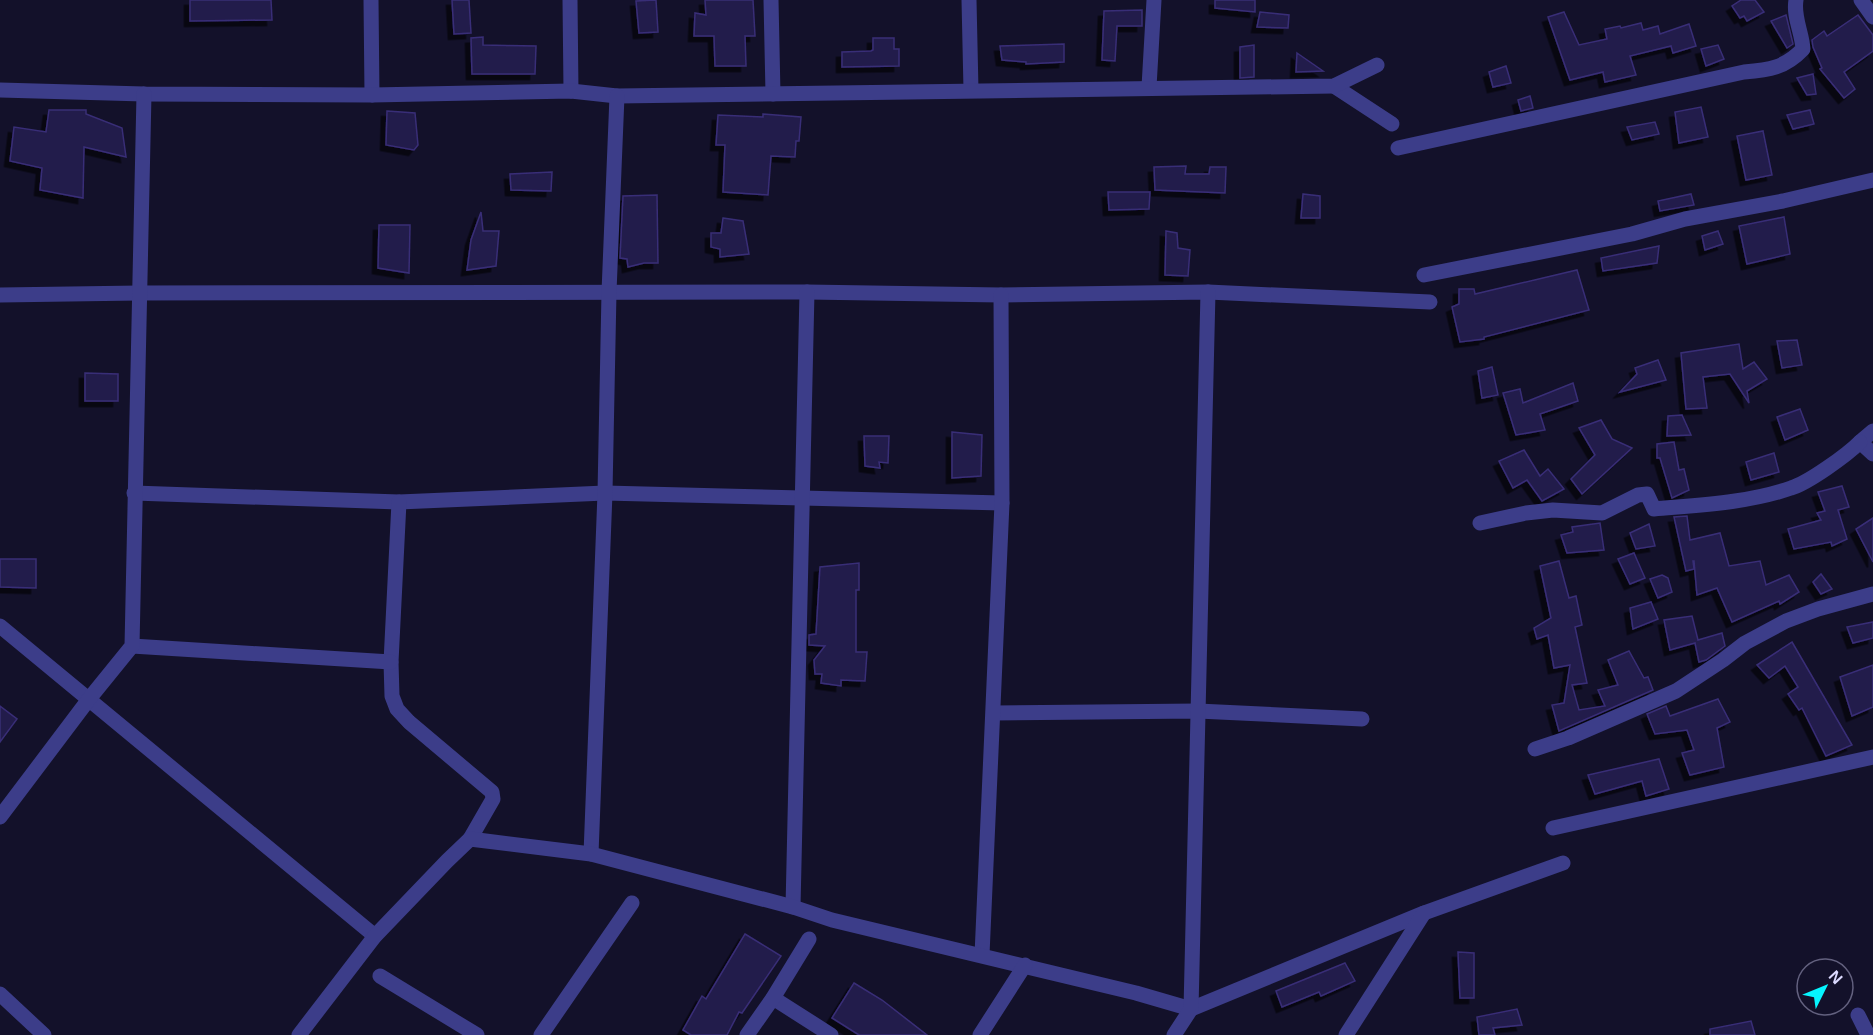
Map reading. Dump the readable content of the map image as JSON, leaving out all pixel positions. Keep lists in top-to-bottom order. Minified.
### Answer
{"north":"top right"}
